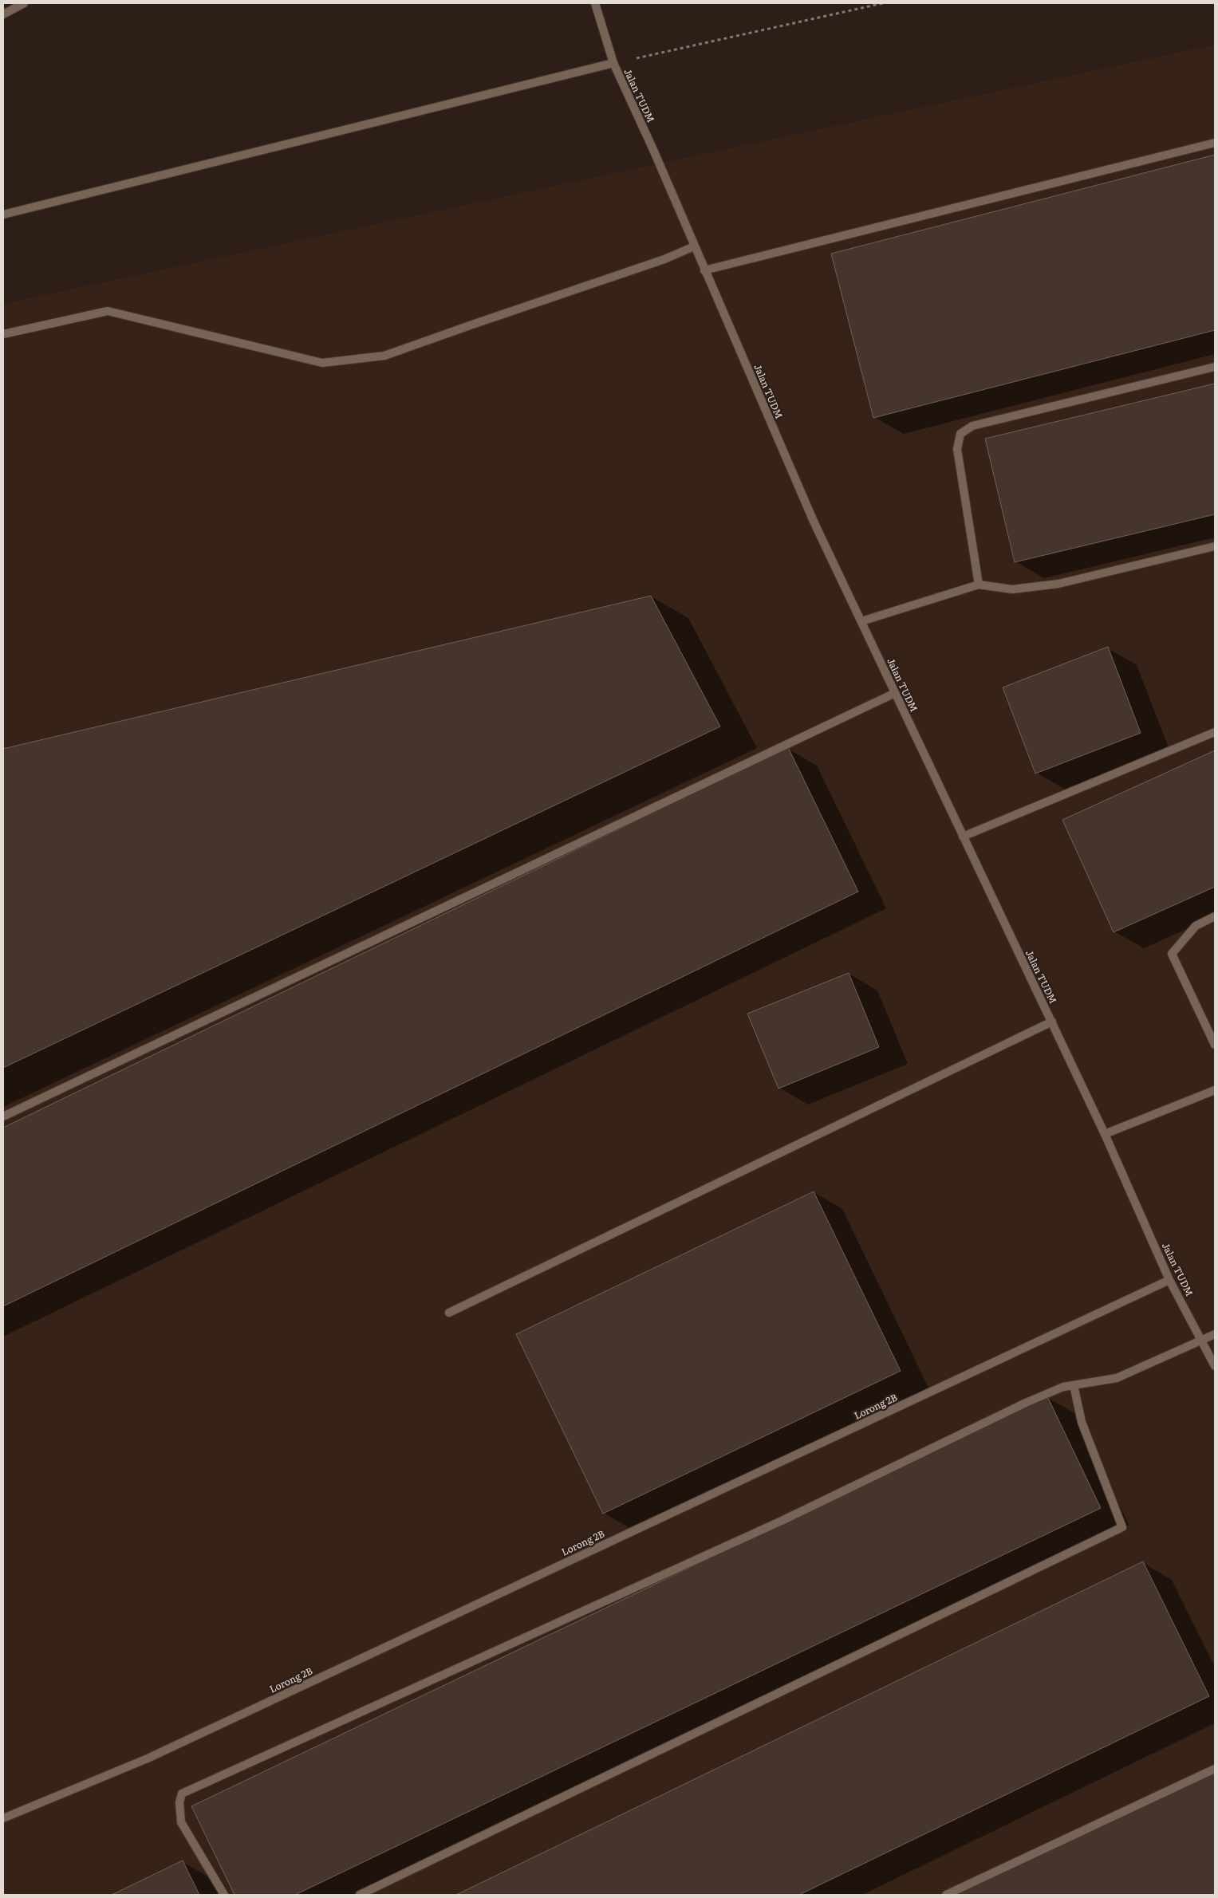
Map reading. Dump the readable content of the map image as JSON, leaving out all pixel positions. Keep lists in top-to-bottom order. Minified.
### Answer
{"streets":{"street":["Jalan TUDM","Lorong 2B"]},"crossings":[["Jalan TUDM","Lorong 2B"]]}
